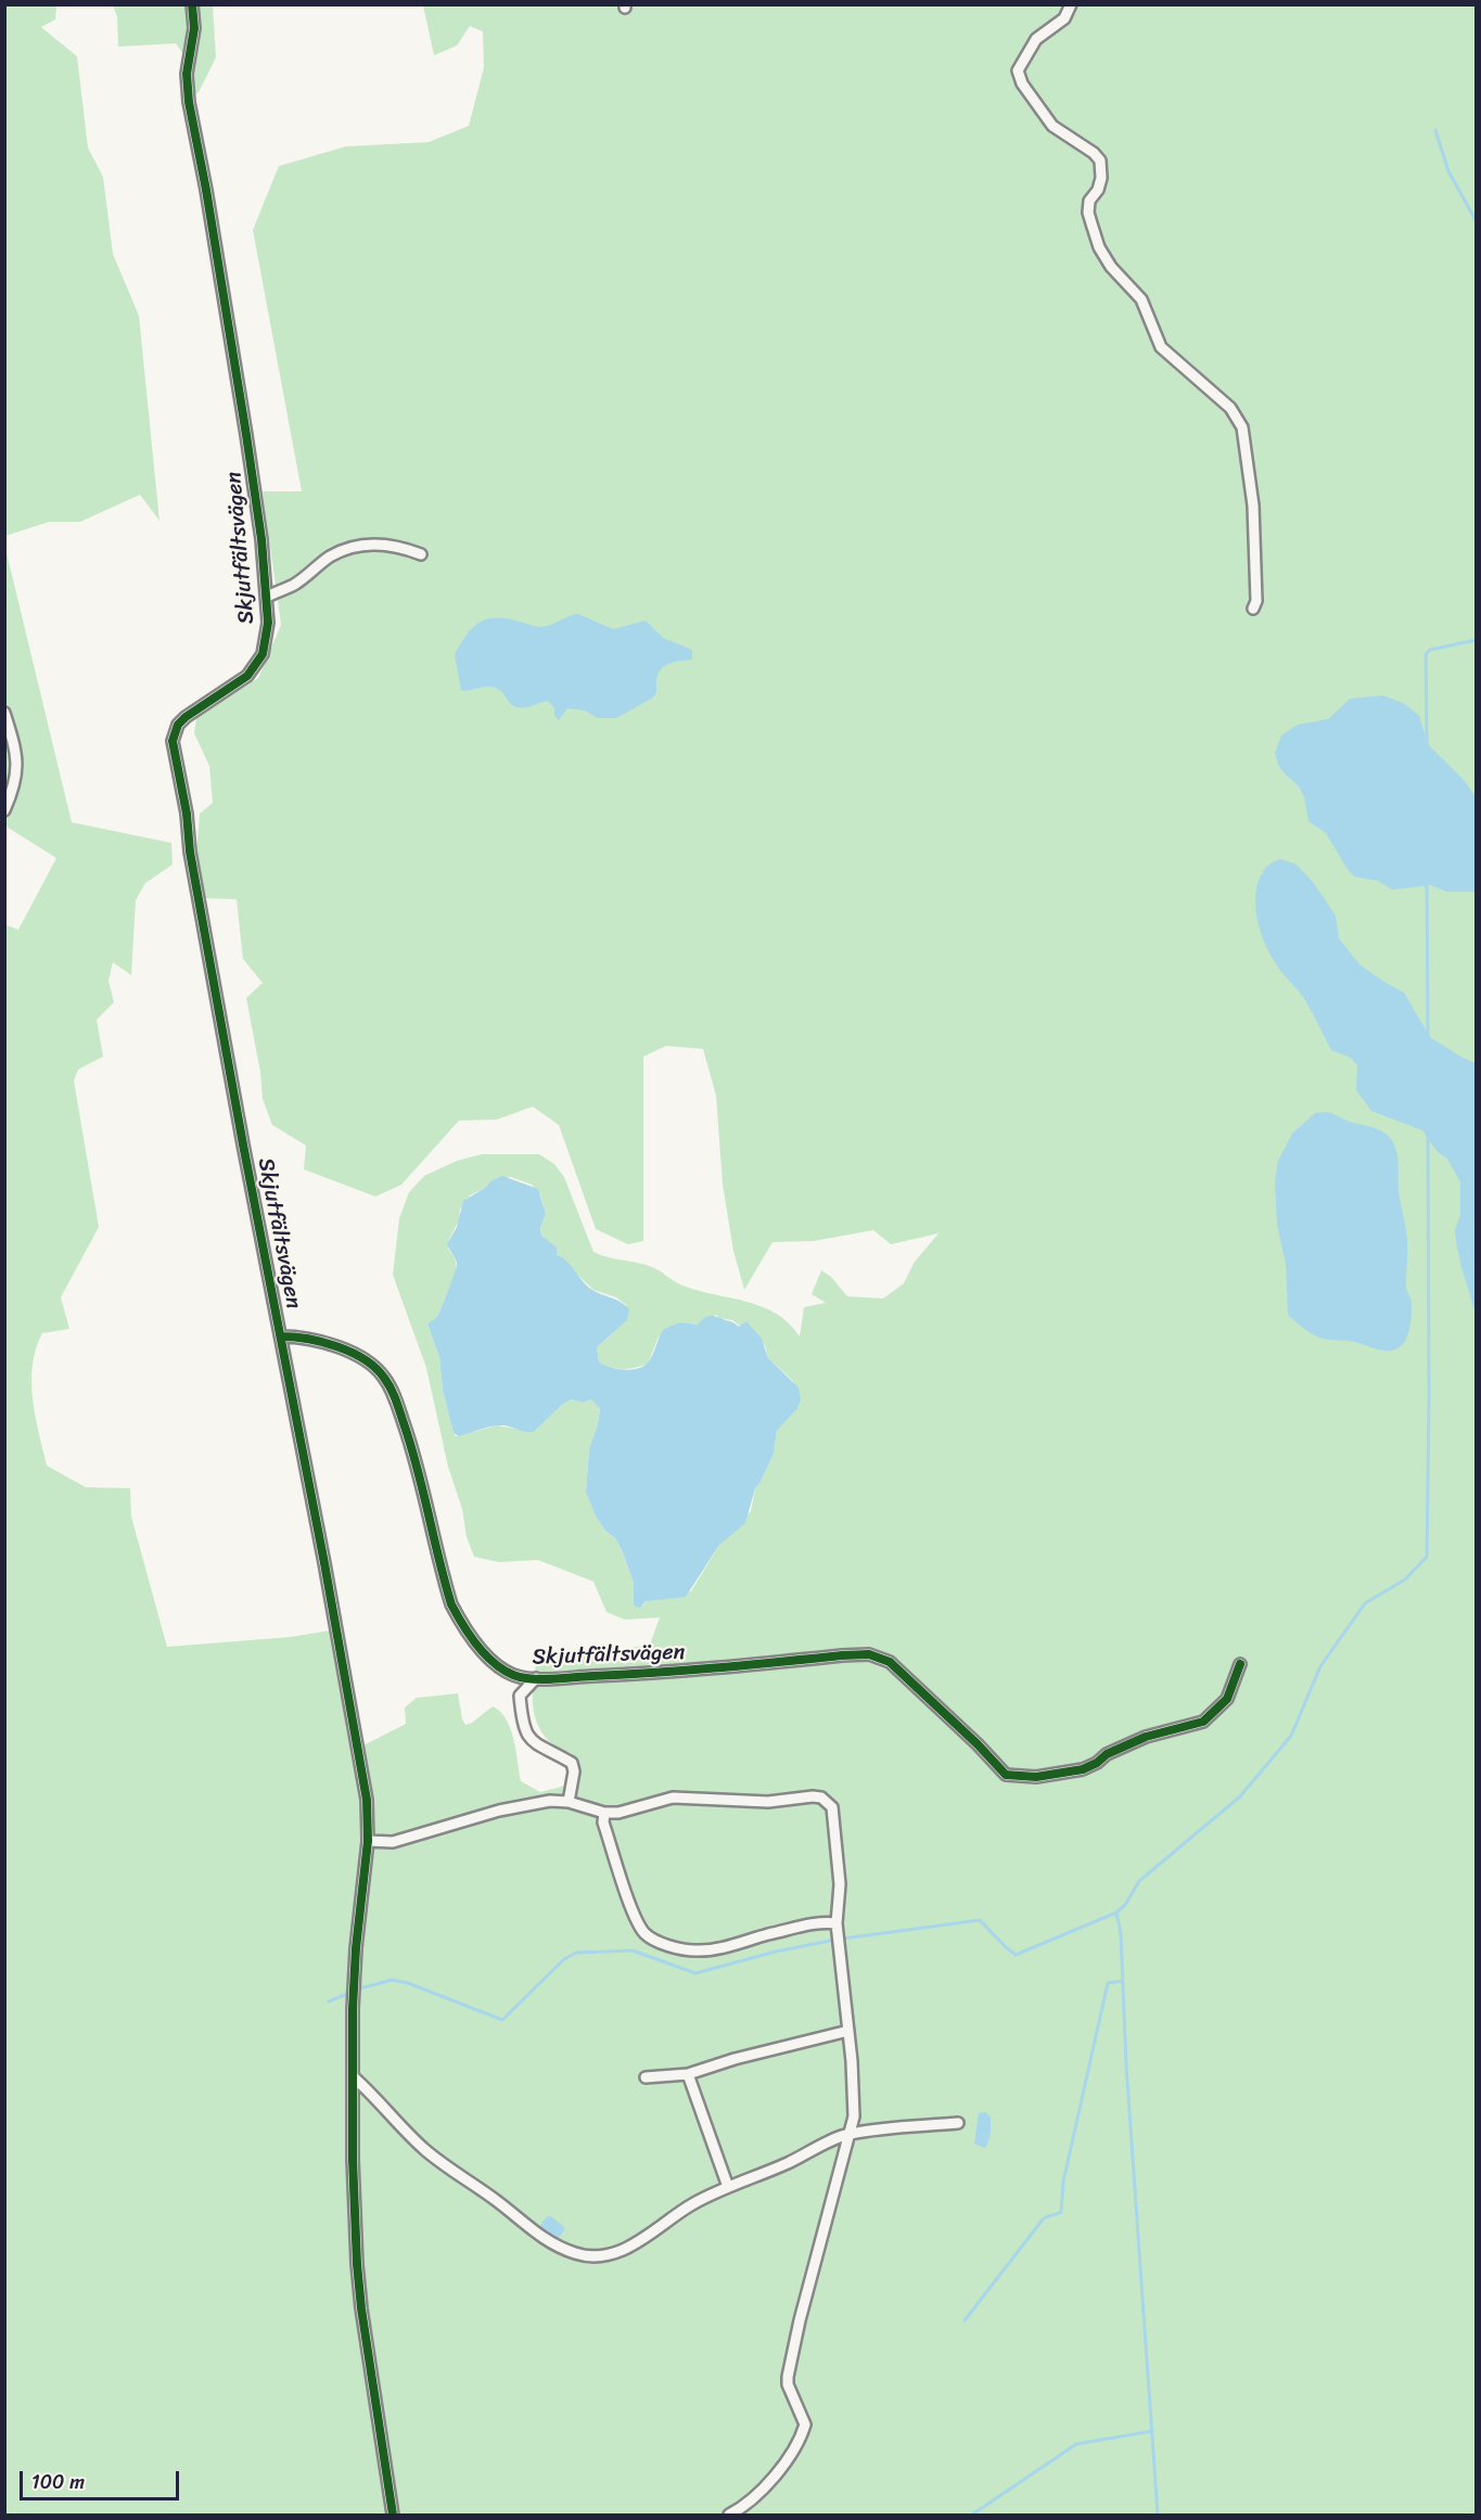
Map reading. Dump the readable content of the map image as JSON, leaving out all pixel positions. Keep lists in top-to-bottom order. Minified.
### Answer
{"streets":{"street":["Skjutfältsvägen"]},"scale_bar":"100 m"}
